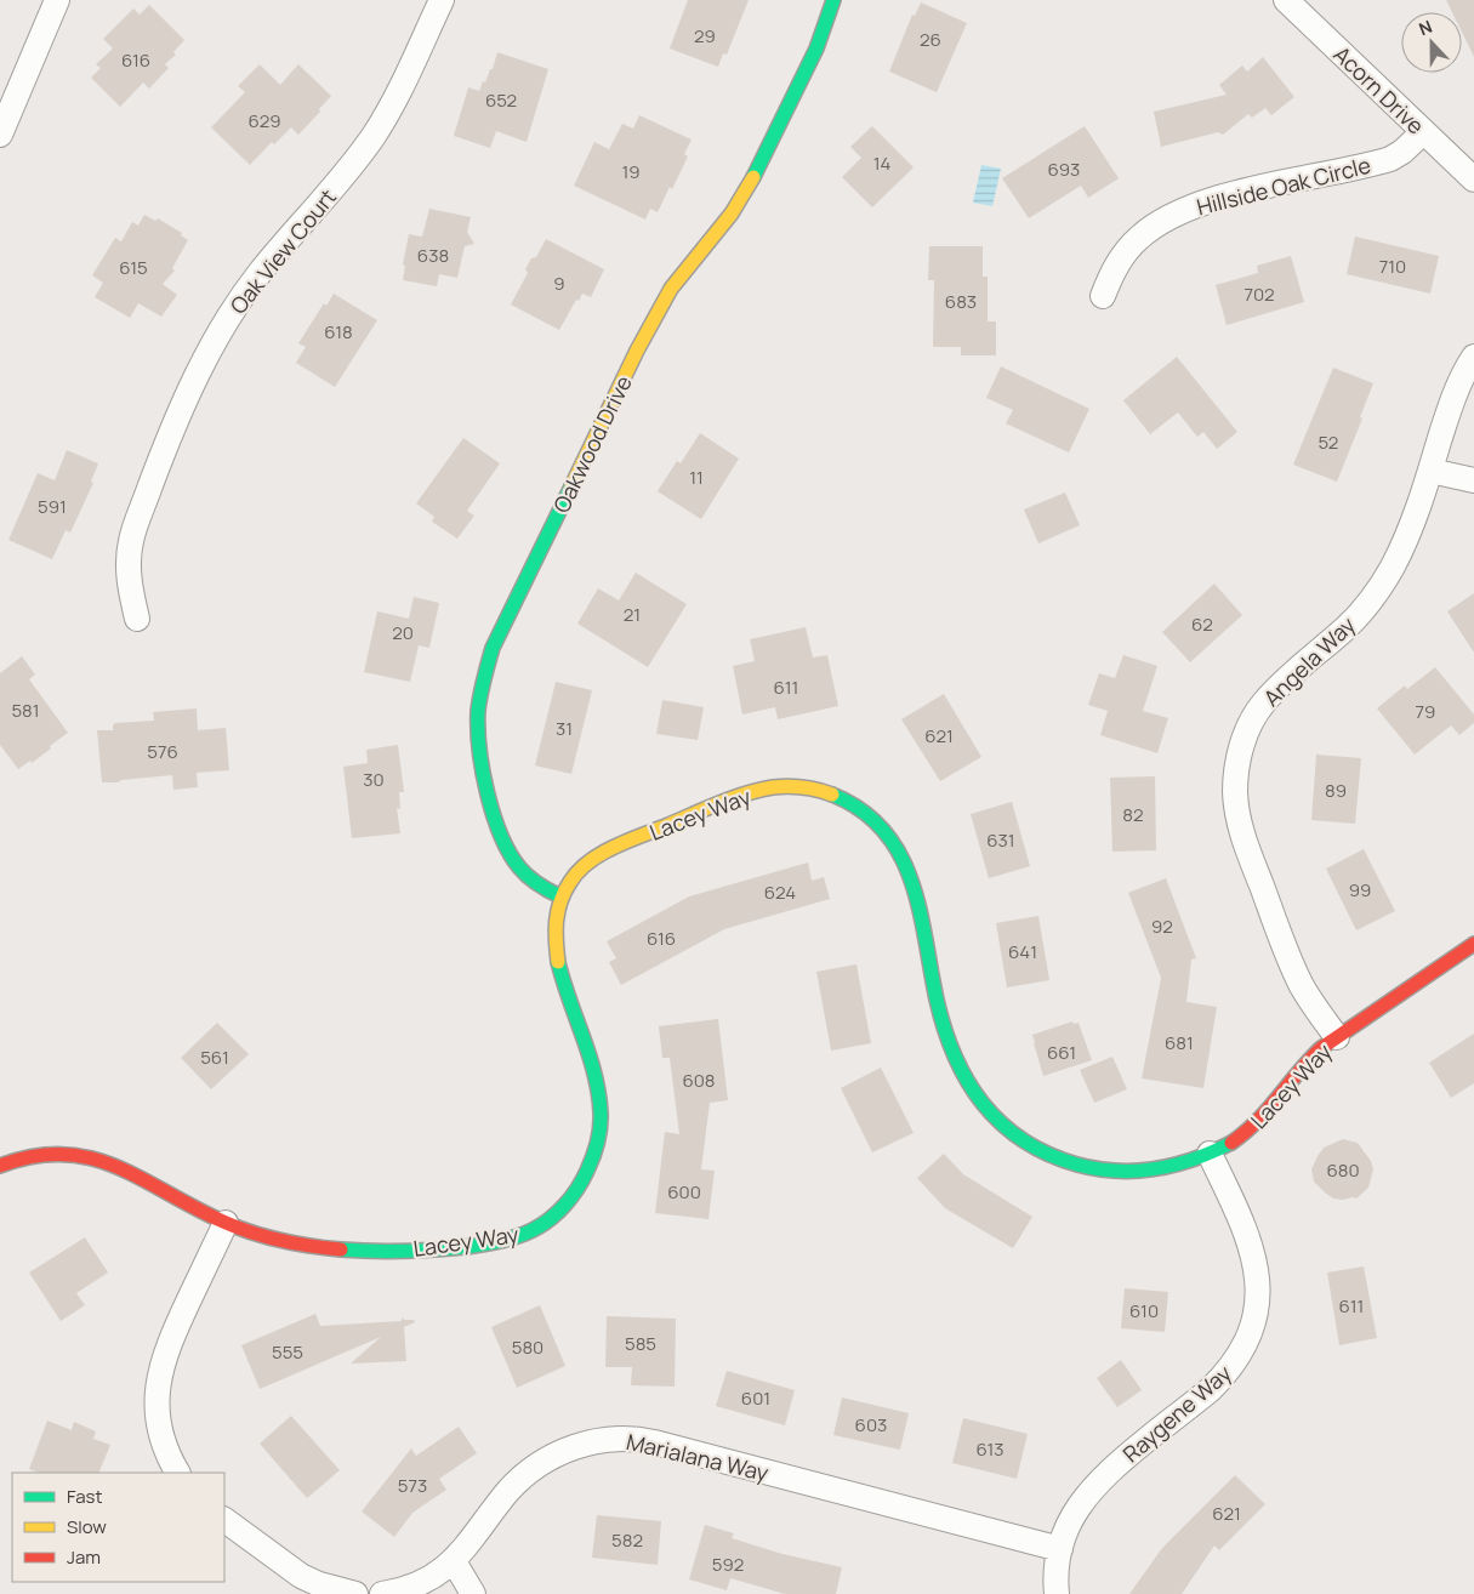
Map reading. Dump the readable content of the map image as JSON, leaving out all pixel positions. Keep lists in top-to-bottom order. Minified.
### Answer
{"streets":{"street":["Acorn Drive","Hillside Oak Circle","Oak View Court","Oakwood Drive","Angela Way","Lacey Way","Raygene Way","Marialana Way"]},"crossings":[["Acorn Drive","Hillside Oak Circle"],["Oakwood Drive","Lacey Way"],["Angela Way","Lacey Way"],["Lacey Way","Raygene Way"],["Raygene Way","Marialana Way"]],"house_numbers":["29","26","616","652","629","14","693","19","638","710","615","9","702","683","618","52","11","591","21","62","20","611","581","79","31","621","576","30","89","82","631","99","624","92","616","641","681","661","561","608","680","600","611","610","585","580","555","601","603","613","573","621","582","592"],"legend":["Fast","Slow","Jam"],"north":"top"}
